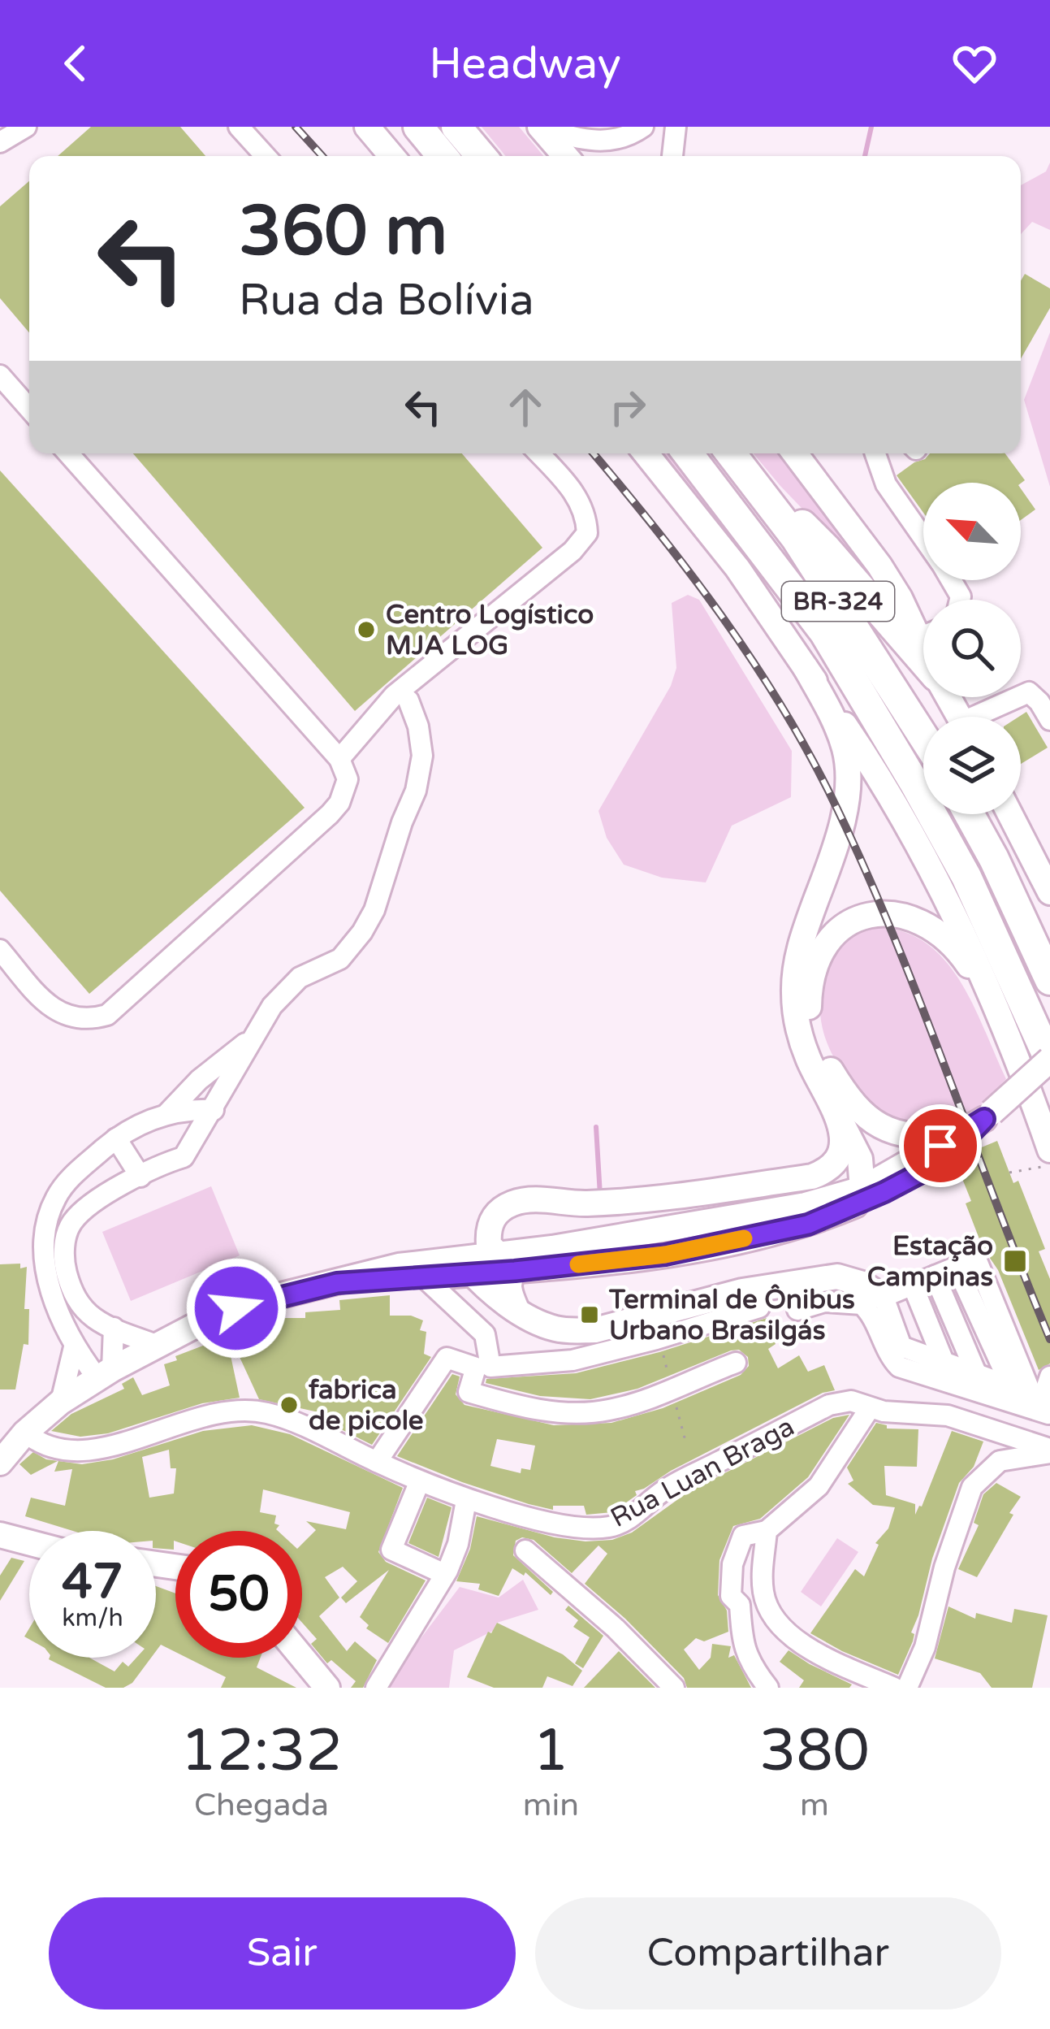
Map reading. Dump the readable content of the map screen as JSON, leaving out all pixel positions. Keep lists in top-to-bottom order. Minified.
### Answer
{"streets":{"highway":["BR-324"],"street":["Rua Luan Braga"]},"places":{"other":["Centro Logístico MJA LOG","fabrica de picole"],"transit":["Estação Campinas","Terminal de Ônibus Urbano Brasilgás"]},"north":"top left","page":{"header":"Headway","turn":["360 m","Rua da Bolívia"],"speed":"47 km/h","limit":"50","eta":["12:32","Chegada","1","min","380","m"],"buttons":["Sair","Compartilhar"]}}
